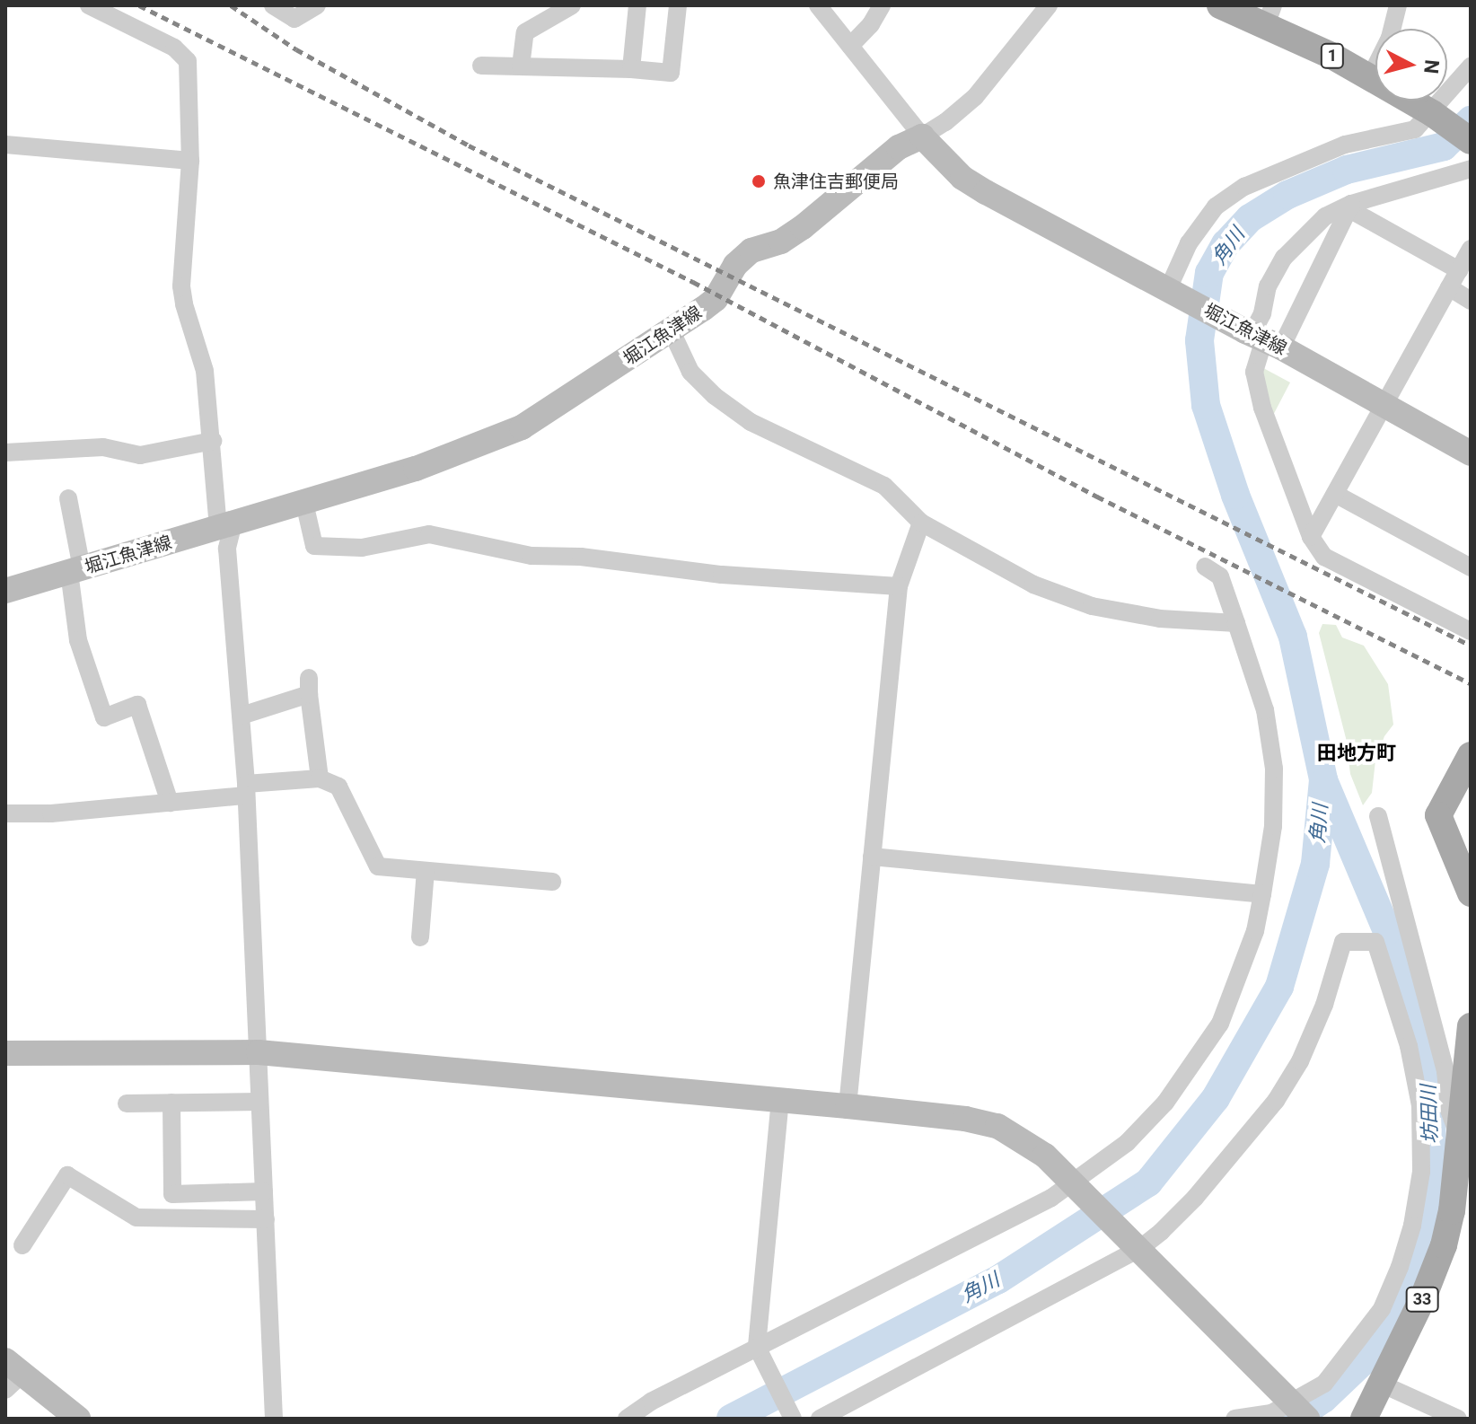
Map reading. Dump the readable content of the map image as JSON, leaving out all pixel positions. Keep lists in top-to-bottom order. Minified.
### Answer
{"streets":{"main road":["1","堀江魚津線","33"]},"districts":["田地方町"],"water":["角川","坊田川"],"places":["魚津住吉郵便局"],"north":"right"}
